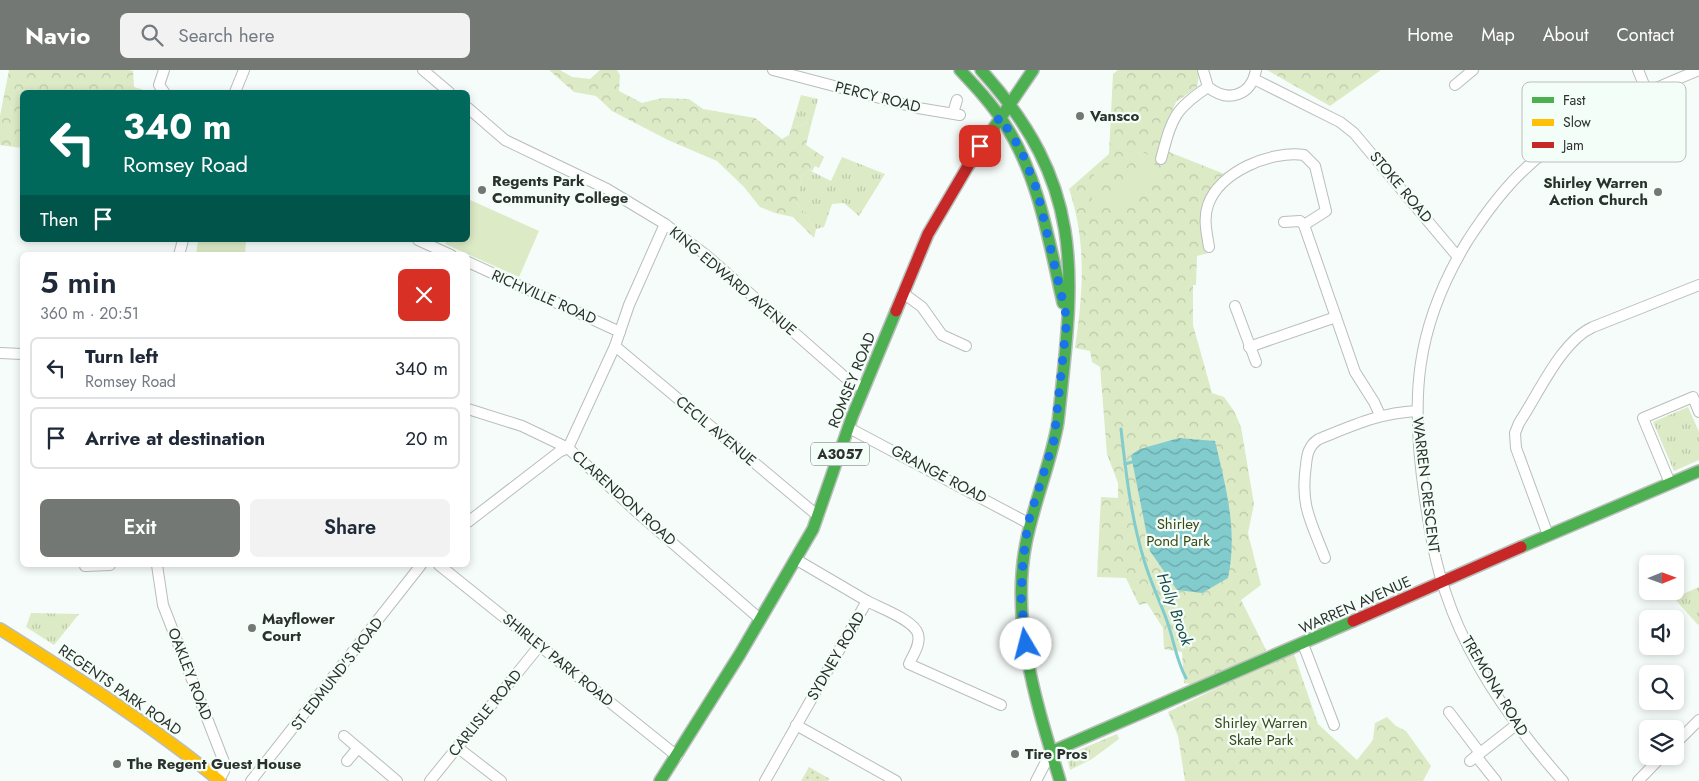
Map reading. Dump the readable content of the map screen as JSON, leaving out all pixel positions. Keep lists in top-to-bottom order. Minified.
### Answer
{"streets":{"main road":["ROMSEY ROAD","A3057","WARREN AVENUE","REGENTS PARK ROAD"],"street":["PERCY ROAD","STOKE ROAD","KING EDWARD AVENUE","RICHVILLE ROAD","CECIL AVENUE","GRANGE ROAD","WARREN CRESCENT","CLARENDON ROAD","SYDNEY ROAD","SHIRLEY PARK ROAD","OAKLEY ROAD","ST EDMUND'S ROAD","TREMONA ROAD","CARLISLE ROAD"]},"crossings":[["STOKE ROAD","WARREN CRESCENT"],["KING EDWARD AVENUE","ROMSEY ROAD"],["ROMSEY ROAD","CECIL AVENUE"],["ROMSEY ROAD","GRANGE ROAD"],["ROMSEY ROAD","CLARENDON ROAD"],["ROMSEY ROAD","SYDNEY ROAD"],["ROMSEY ROAD","SHIRLEY PARK ROAD"],["WARREN CRESCENT","WARREN AVENUE"],["WARREN CRESCENT","TREMONA ROAD"],["WARREN AVENUE","TREMONA ROAD"],["SHIRLEY PARK ROAD","CARLISLE ROAD"],["OAKLEY ROAD","REGENTS PARK ROAD"]],"water":["Holly Brook"],"parks":["Shirley Pond Park","Shirley Warren Skate Park"],"places":["Vansco","Regents Park Community College","Shirley Warren Action Church","Mayflower Court","Tire Pros","The Regent Guest House"],"legend":["Fast","Slow","Jam"],"north":"right","page":{"header":"Navio","search":"Search here","nav":["Home","Map","About","Contact"],"turn":["340 m","Romsey Road"],"then":"Then","heading":["5 min","360 m · 20:51"],"list":[{"name":"Turn left","note":"Romsey Road","value":"340 m"},{"name":"Arrive at destination","value":"20 m"}],"buttons":["Exit","Share"]}}
